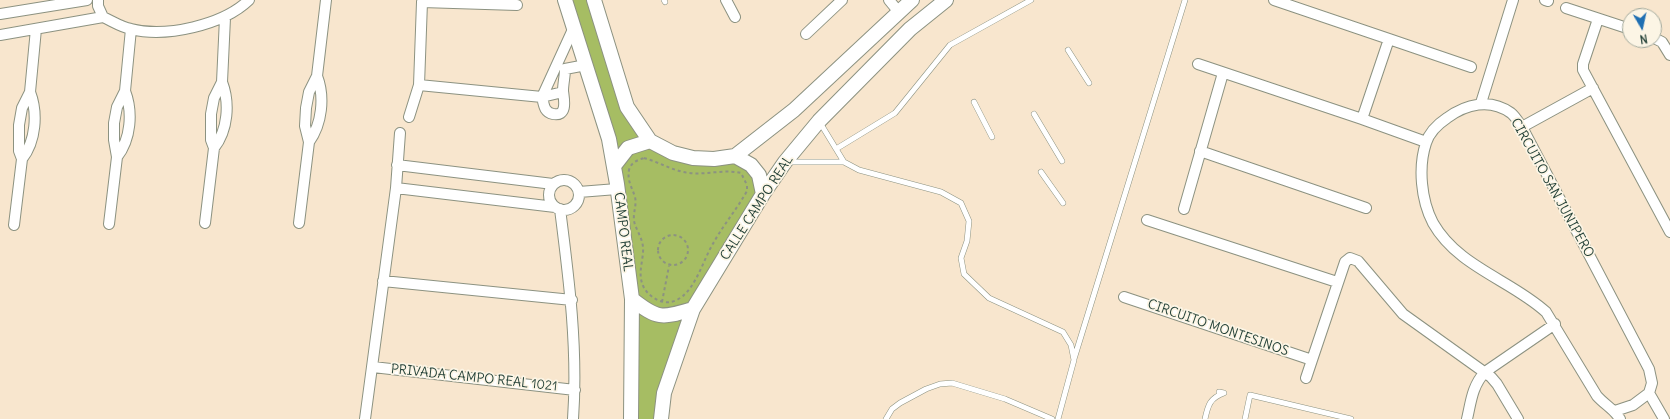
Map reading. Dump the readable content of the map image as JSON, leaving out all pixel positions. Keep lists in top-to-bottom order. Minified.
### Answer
{"streets":{"street":["CIRCUITO SAN JUNIPERO","CALLE CAMPO REAL","CAMPO REAL","CIRCUITO MONTESINOS","PRIVADA CAMPO REAL 1021"]},"north":"bottom"}
